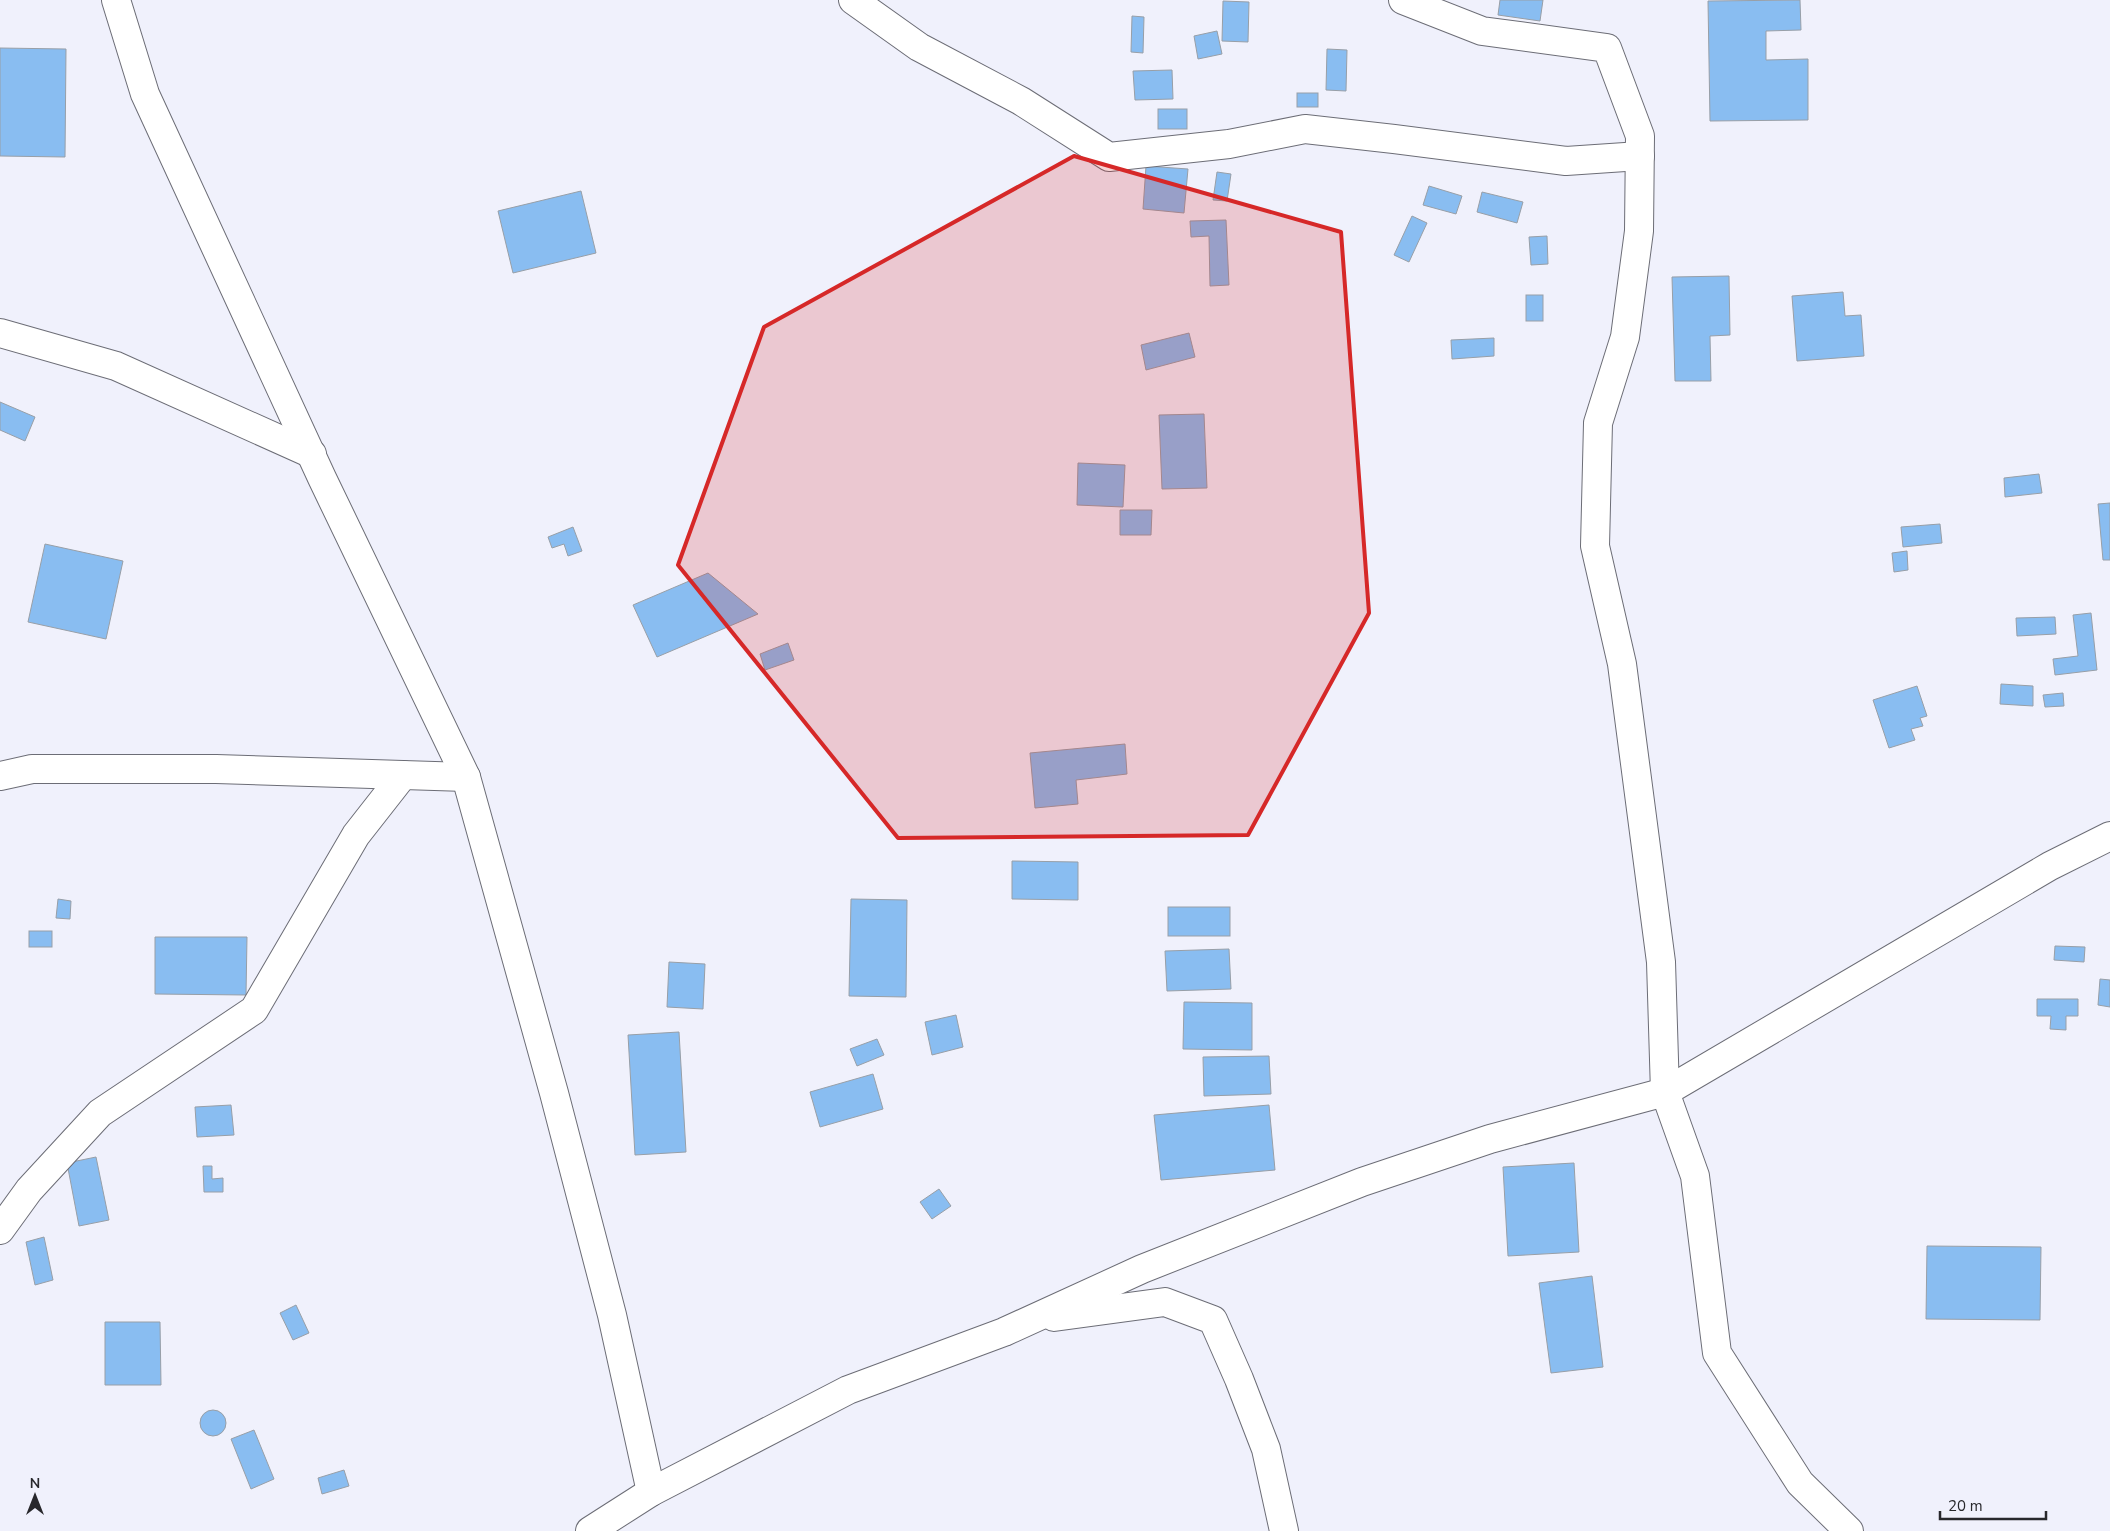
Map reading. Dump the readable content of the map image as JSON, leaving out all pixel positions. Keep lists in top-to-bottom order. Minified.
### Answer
{"scale_bar":"20 m","north":"top"}
